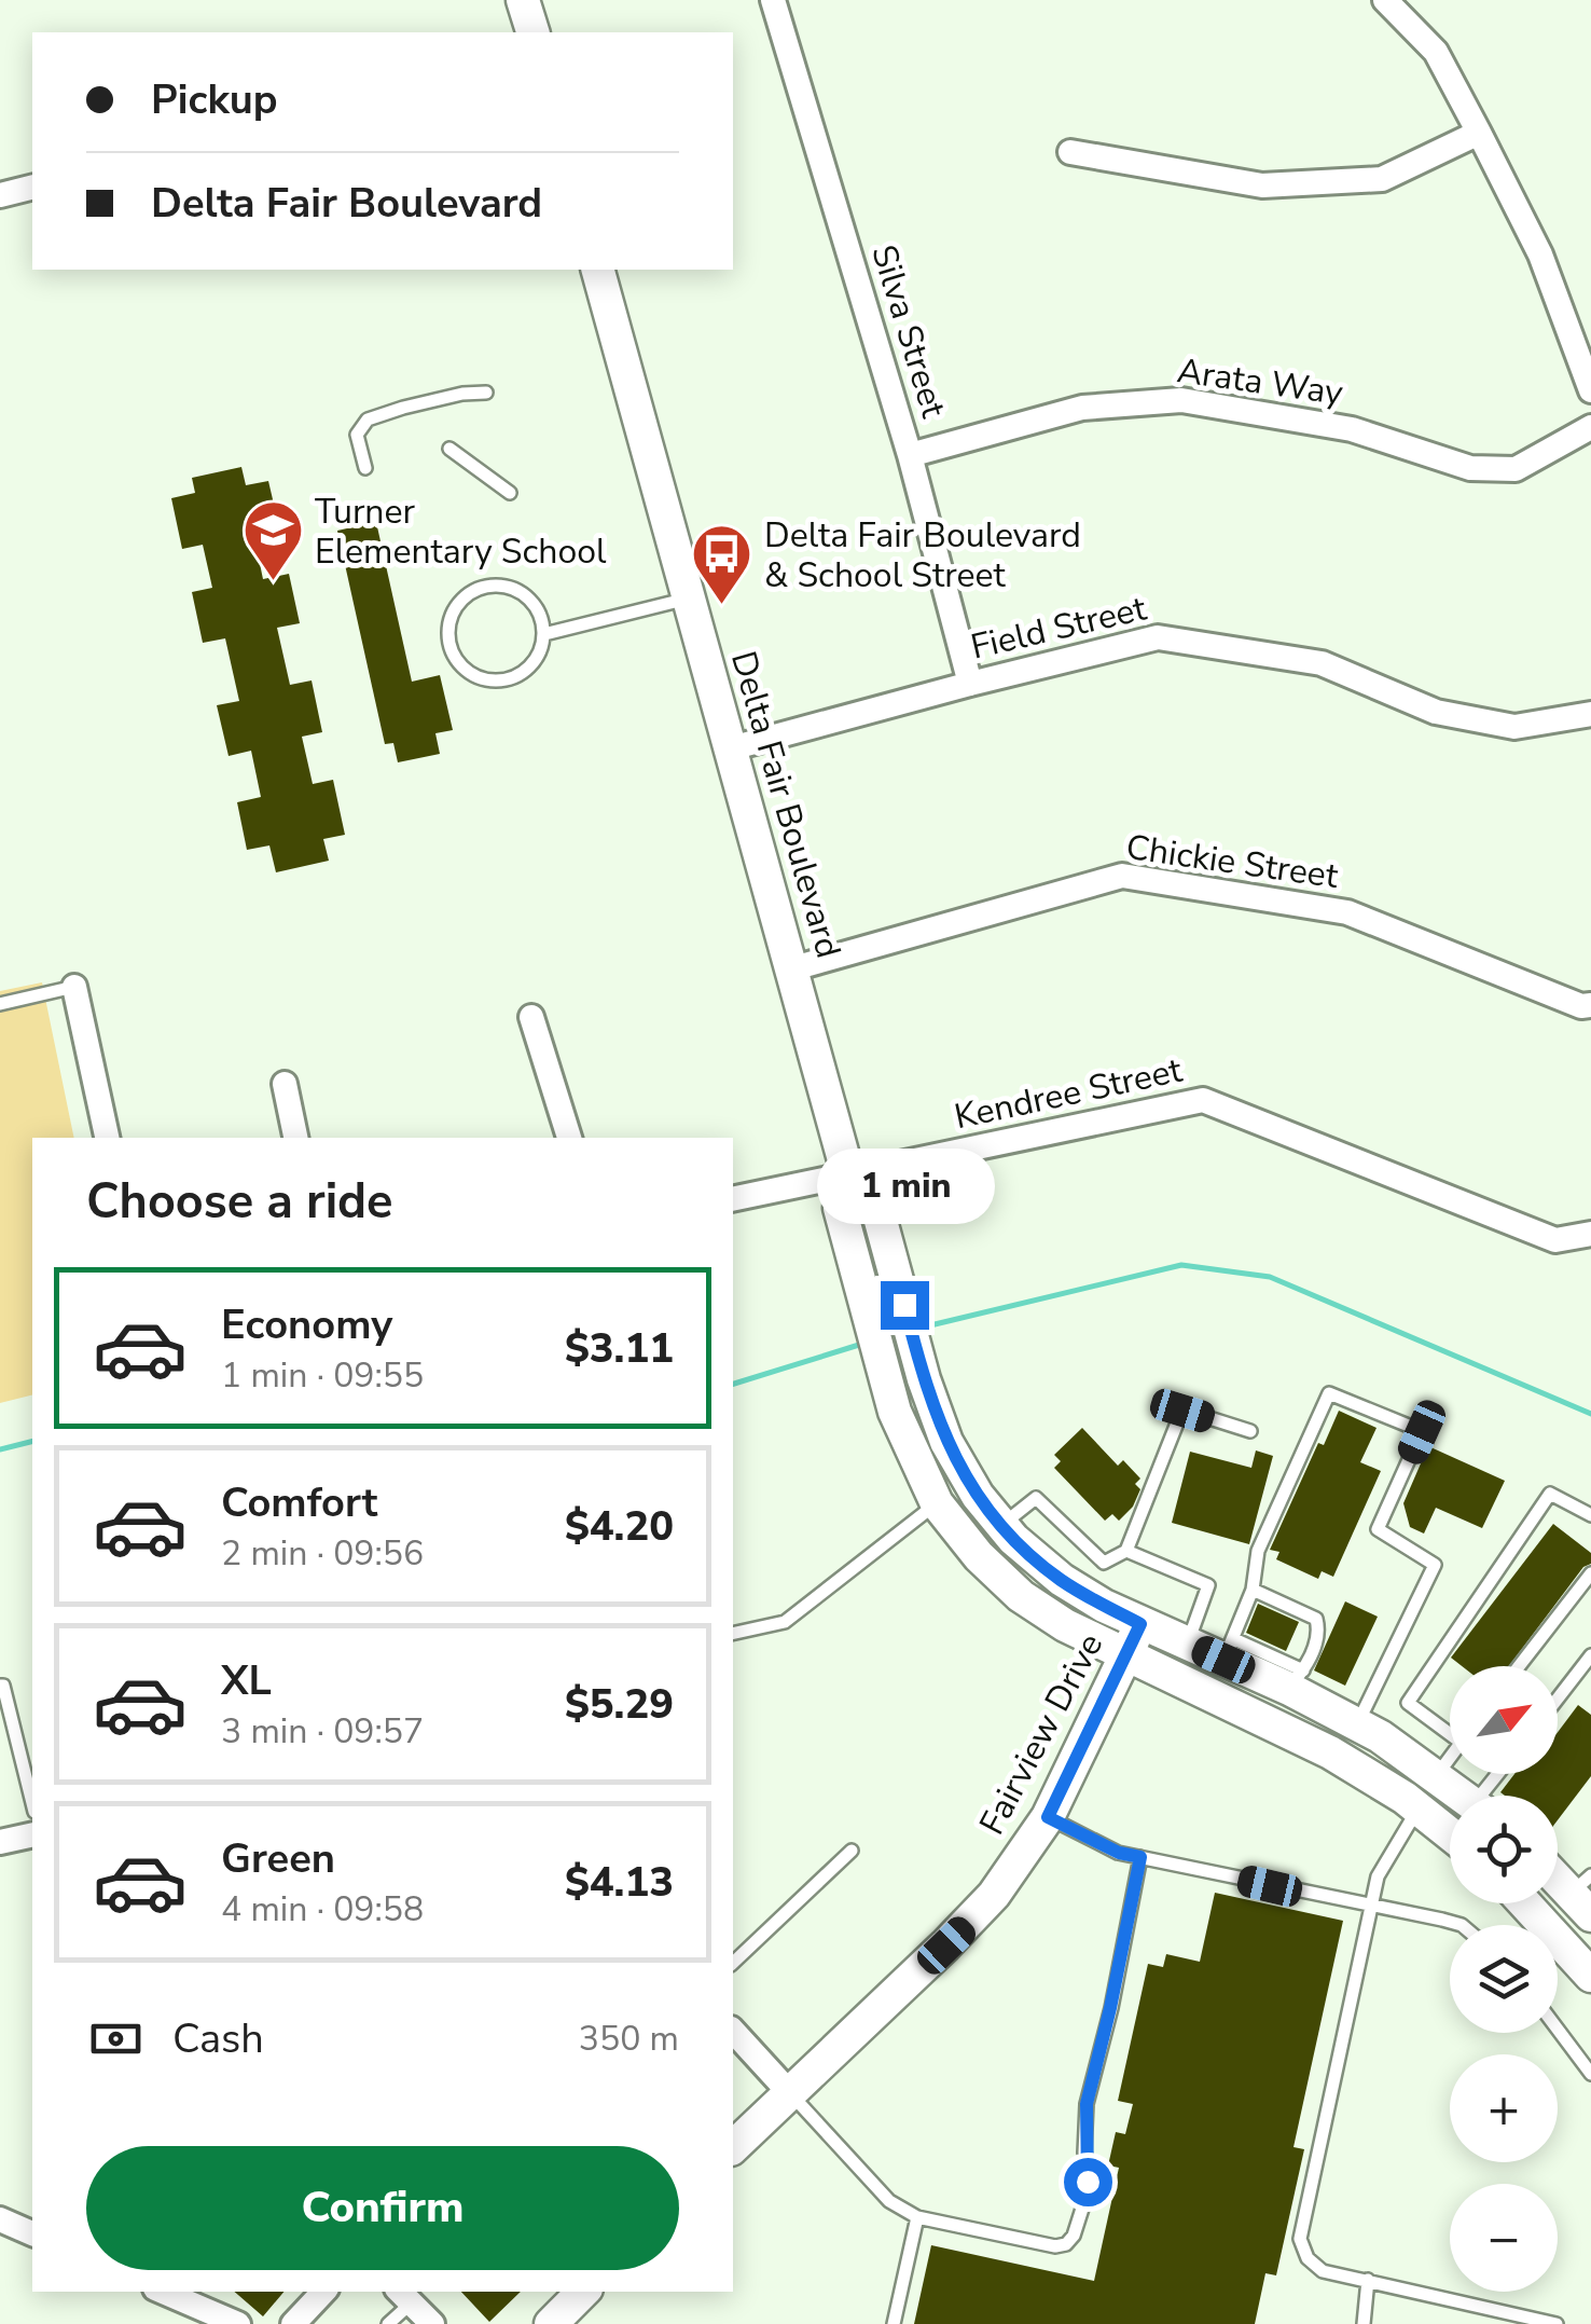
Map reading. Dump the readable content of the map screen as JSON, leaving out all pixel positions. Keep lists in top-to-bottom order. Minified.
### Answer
{"streets":{"main road":["Delta Fair Boulevard","Fairview Drive"],"street":["Silva Street","Arata Way","Field Street","Chickie Street","Kendree Street"]},"crossings":[["Silva Street","Arata Way"],["Silva Street","Field Street"],["Field Street","Delta Fair Boulevard"],["Delta Fair Boulevard","Chickie Street"],["Delta Fair Boulevard","Kendree Street"],["Delta Fair Boulevard","Fairview Drive"]],"places":{"school or university":["Turner Elementary School"],"bus stop":["Delta Fair Boulevard & School Street"]},"north":"top right","page":{"banner":["Pickup","Delta Fair Boulevard"],"heading":"Choose a ride","bubble":"1 min","list":[{"name":"Economy","note":"1 min · 09:55","value":"$3.11"},{"name":"Comfort","note":"2 min · 09:56","value":"$4.20"},{"name":"XL","note":"3 min · 09:57","value":"$5.29"},{"name":"Green","note":"4 min · 09:58","value":"$4.13"}],"map_buttons":["+","−"],"pay":["Cash","350 m"],"buttons":"Confirm"}}
